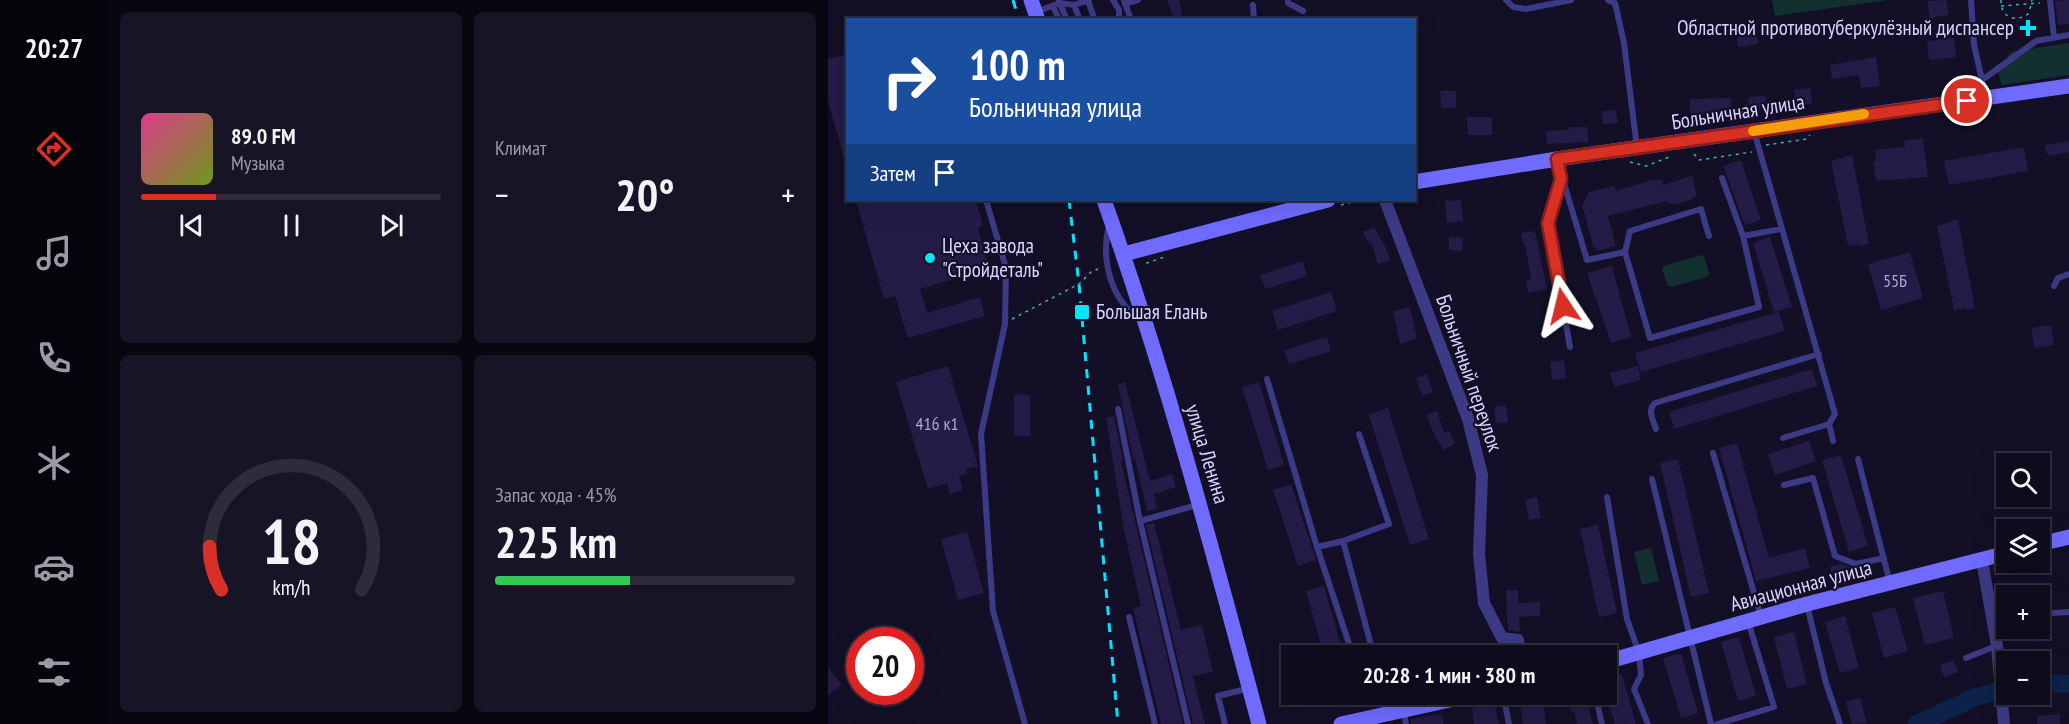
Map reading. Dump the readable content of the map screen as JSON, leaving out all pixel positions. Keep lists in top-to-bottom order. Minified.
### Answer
{"streets":{"street":["Больничная улица","Больничный переулок","улица Ленина","Авиационная улица"]},"places":{"health":["Областной противотуберкулёзный диспансер"],"other":["Цеха завода \"Стройдеталь\""],"transit":["Большая Елань"]},"house_numbers":["55Б","416 к1"],"page":{"tabs":"20:27","tile":["Климат",["Запас хода · 45%","225 km"]],"turn":["100 m","Больничная улица"],"song":["89.0 FM","Музыка"],"then":"Затем","heat":["−","20°","+"],"map_buttons":["+","−"],"limit":"20","trip":"20:28 · 1 мин · 380 m","gauge":["18","km/h"]}}
